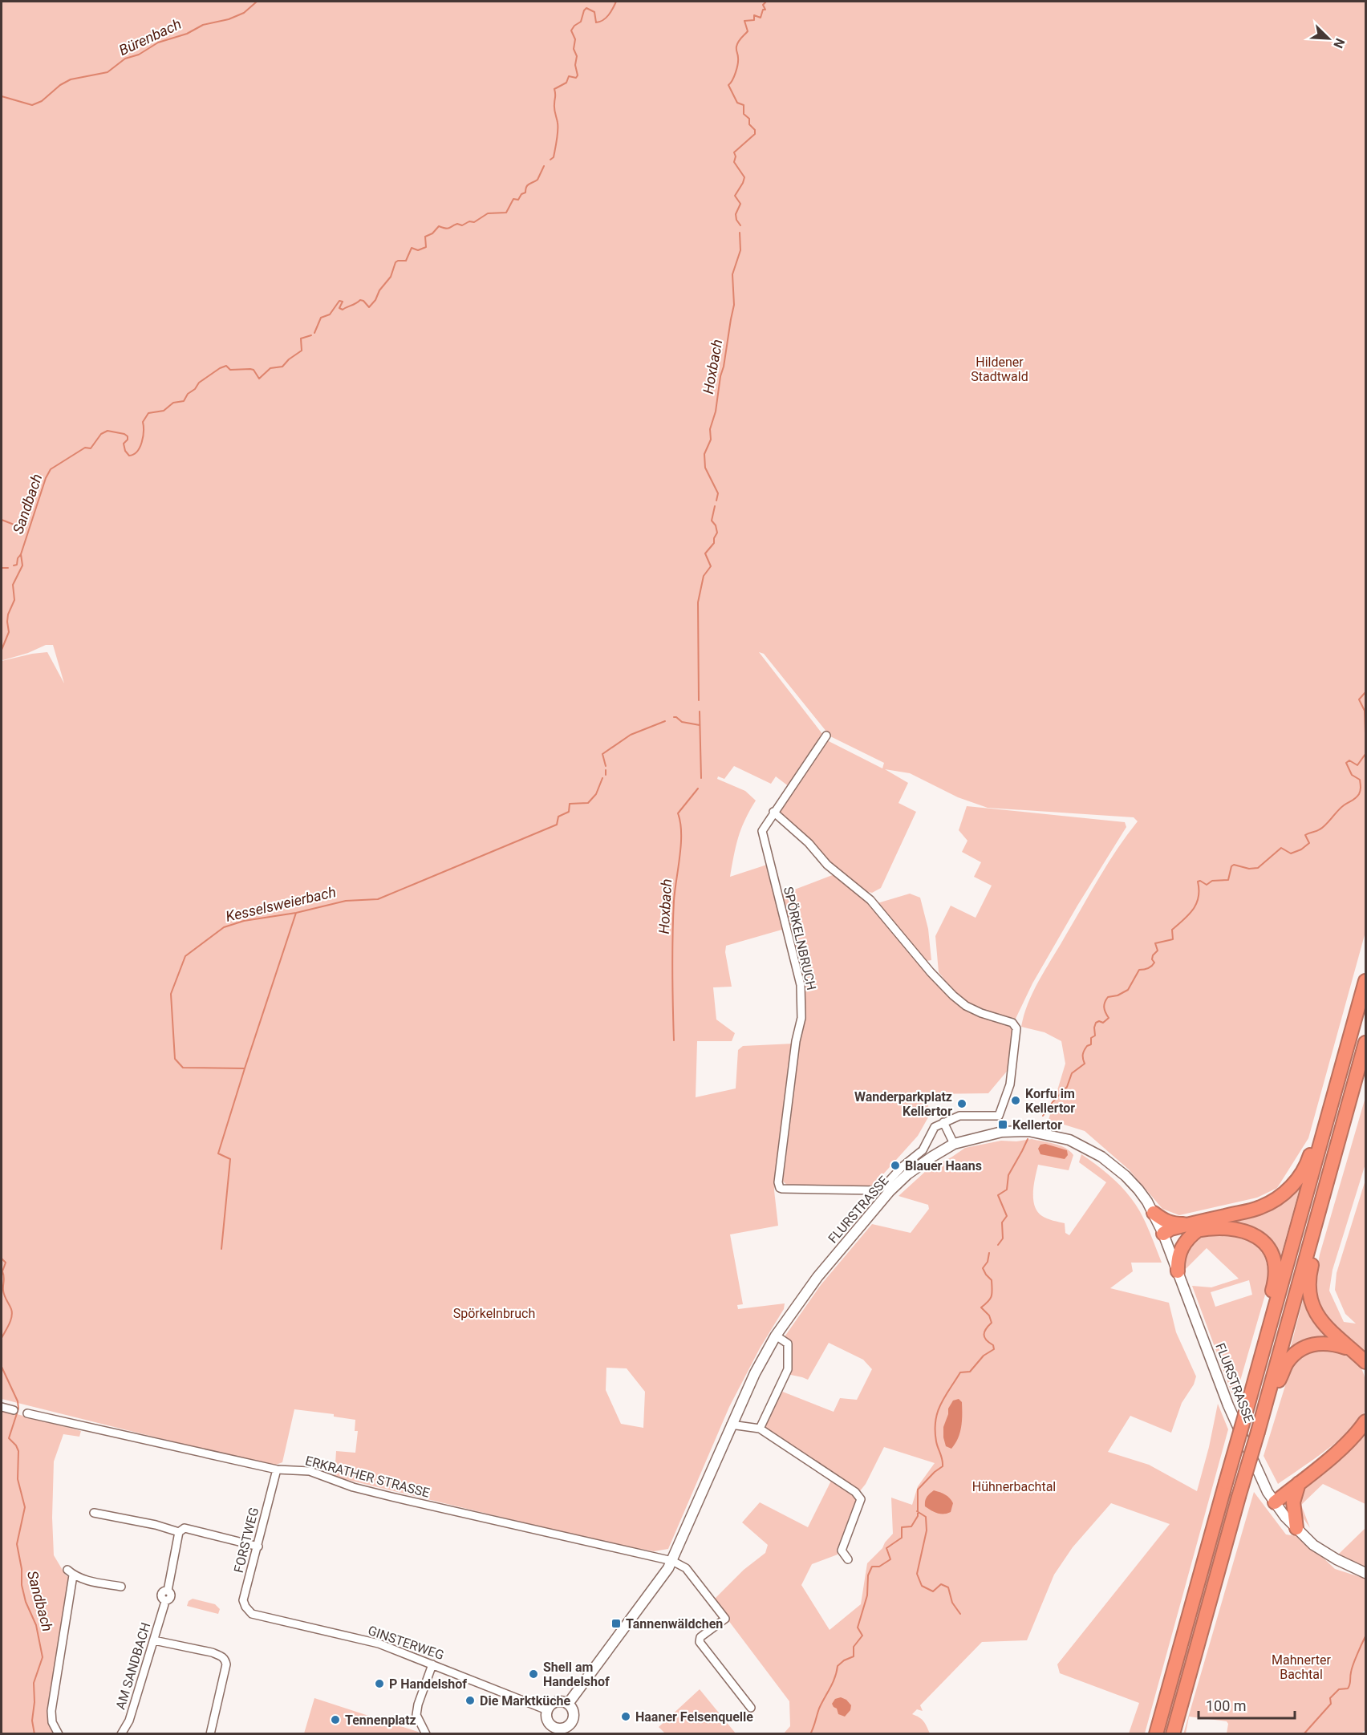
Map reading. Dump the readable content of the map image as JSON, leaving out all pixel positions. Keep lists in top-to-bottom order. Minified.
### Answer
{"streets":{"main road":["FLURSTRASSE"],"street":["SPÖRKELNBRUCH","ERKRATHER STRASSE","FORSTWEG","GINSTERWEG","AM SANDBACH"]},"crossings":[["FLURSTRASSE","ERKRATHER STRASSE"],["FLURSTRASSE","GINSTERWEG"],["ERKRATHER STRASSE","FORSTWEG"],["FORSTWEG","GINSTERWEG"]],"water":["Bürenbach","Hoxbach","Sandbach","Kesselsweierbach"],"parks":["Hildener Stadtwald","Spörkelnbruch","Hühnerbachtal","Mahnerter Bachtal"],"places":{"other":["Korfu im Kellertor","Wanderparkplatz Kellertor","Blauer Haans","Shell am Handelshof","P Handelshof","Die Marktküche","Haaner Felsenquelle","Tennenplatz"],"transit":["Kellertor","Tannenwäldchen"]},"scale_bar":"100 m","north":"bottom right"}
